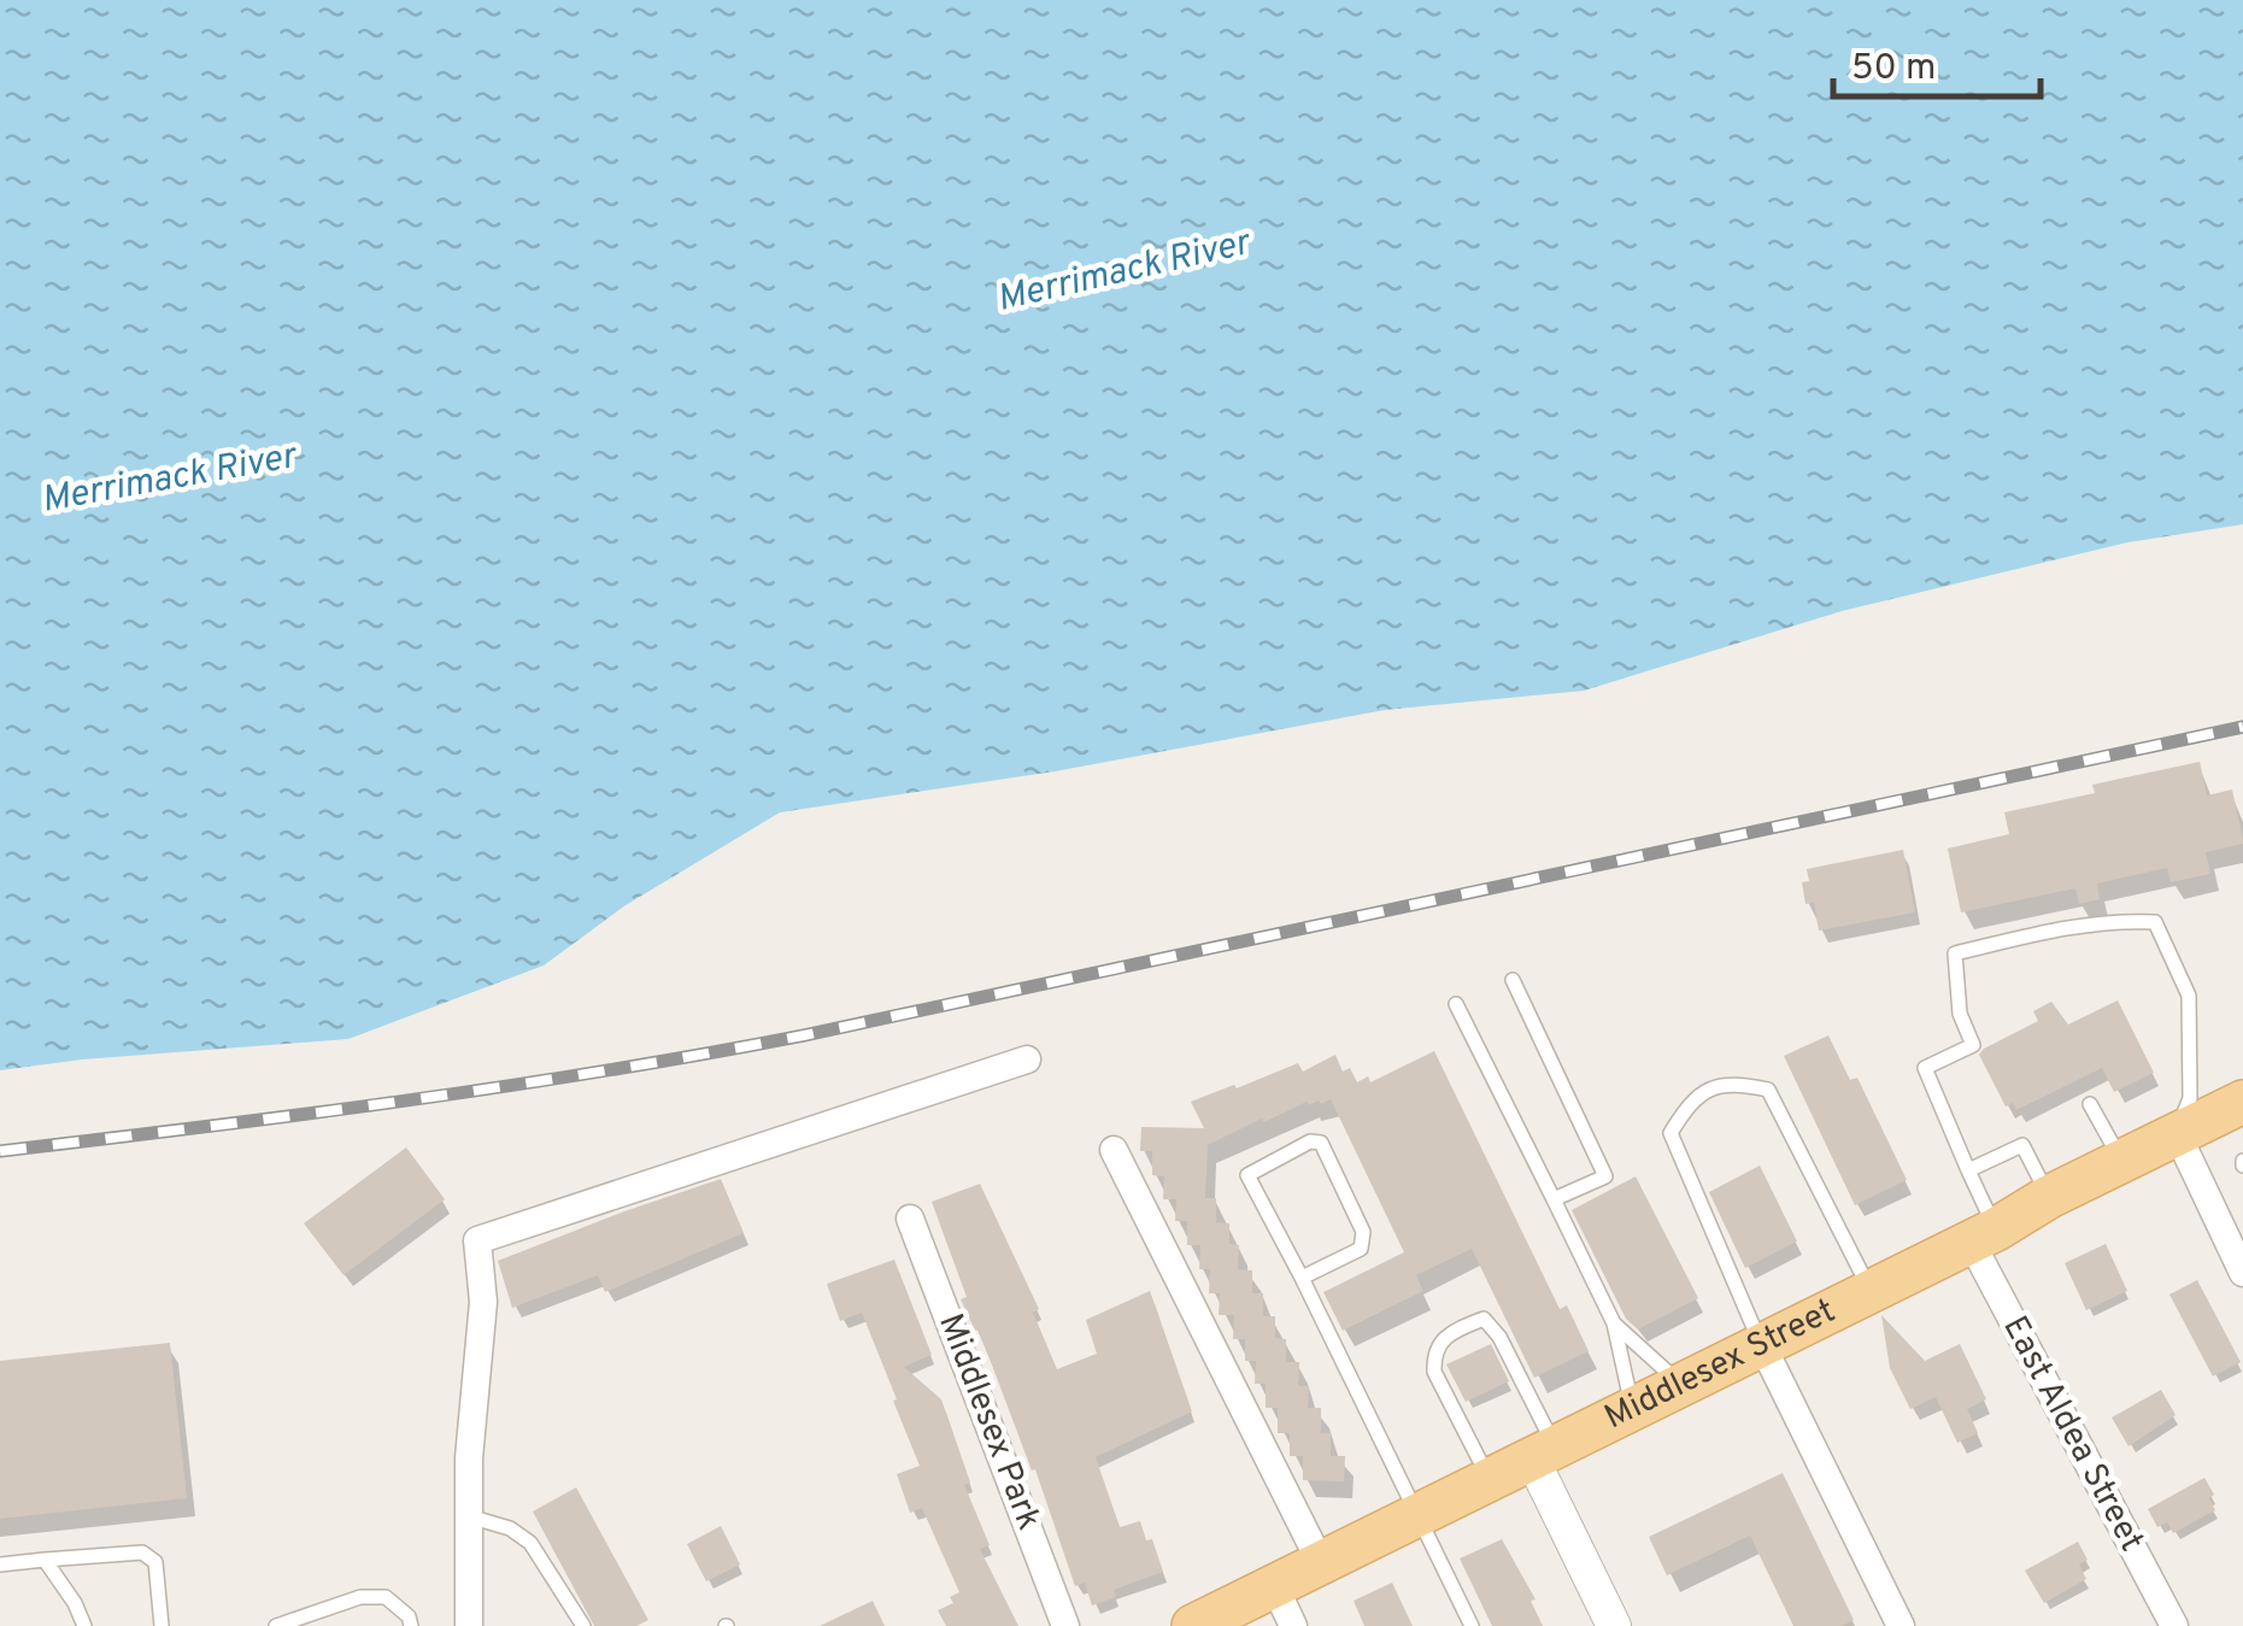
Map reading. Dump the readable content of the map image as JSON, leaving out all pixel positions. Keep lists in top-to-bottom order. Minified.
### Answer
{"streets":{"main road":["Middlesex Street"],"street":["Middlesex Park","East Aldea Street"]},"crossings":[["Middlesex Street","East Aldea Street"]],"water":["Merrimack River"],"scale_bar":"50 m"}
